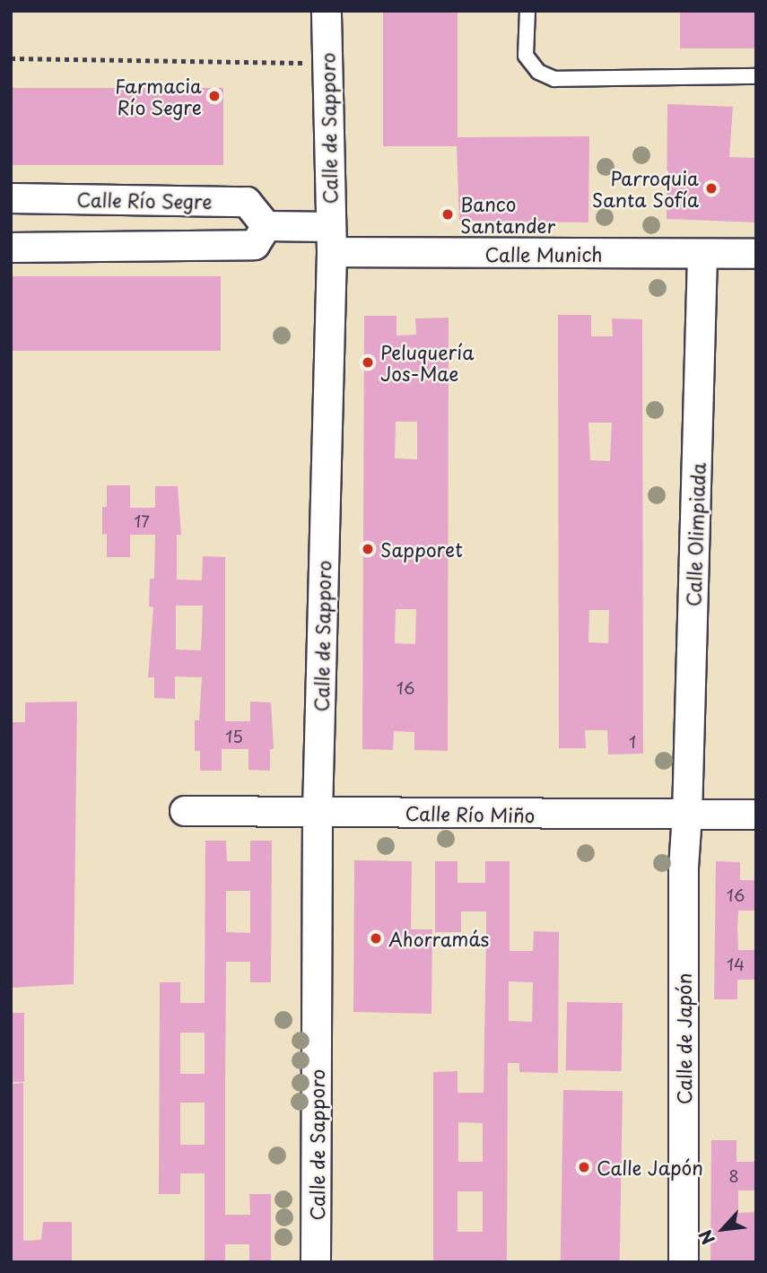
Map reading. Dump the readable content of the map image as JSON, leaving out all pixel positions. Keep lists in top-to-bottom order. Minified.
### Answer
{"streets":{"street":["Calle de Sapporo","Calle Río Segre","Calle Munich","Calle Olimpiada","Calle Río Miño","Calle de Japón"]},"crossings":[["Calle de Sapporo","Calle Munich"],["Calle de Sapporo","Calle Río Miño"],["Calle Munich","Calle Olimpiada"],["Calle Olimpiada","Calle Río Miño"],["Calle Olimpiada","Calle de Japón"],["Calle Río Miño","Calle de Japón"]],"places":["Farmacia Río Segre","Parroquia Santa Sofía","Banco Santander","Peluquería Jos-Mae","Sapporet","Ahorramás","Calle Japón"],"house_numbers":["17","16","15","1","16","14","8"],"north":"bottom left"}
